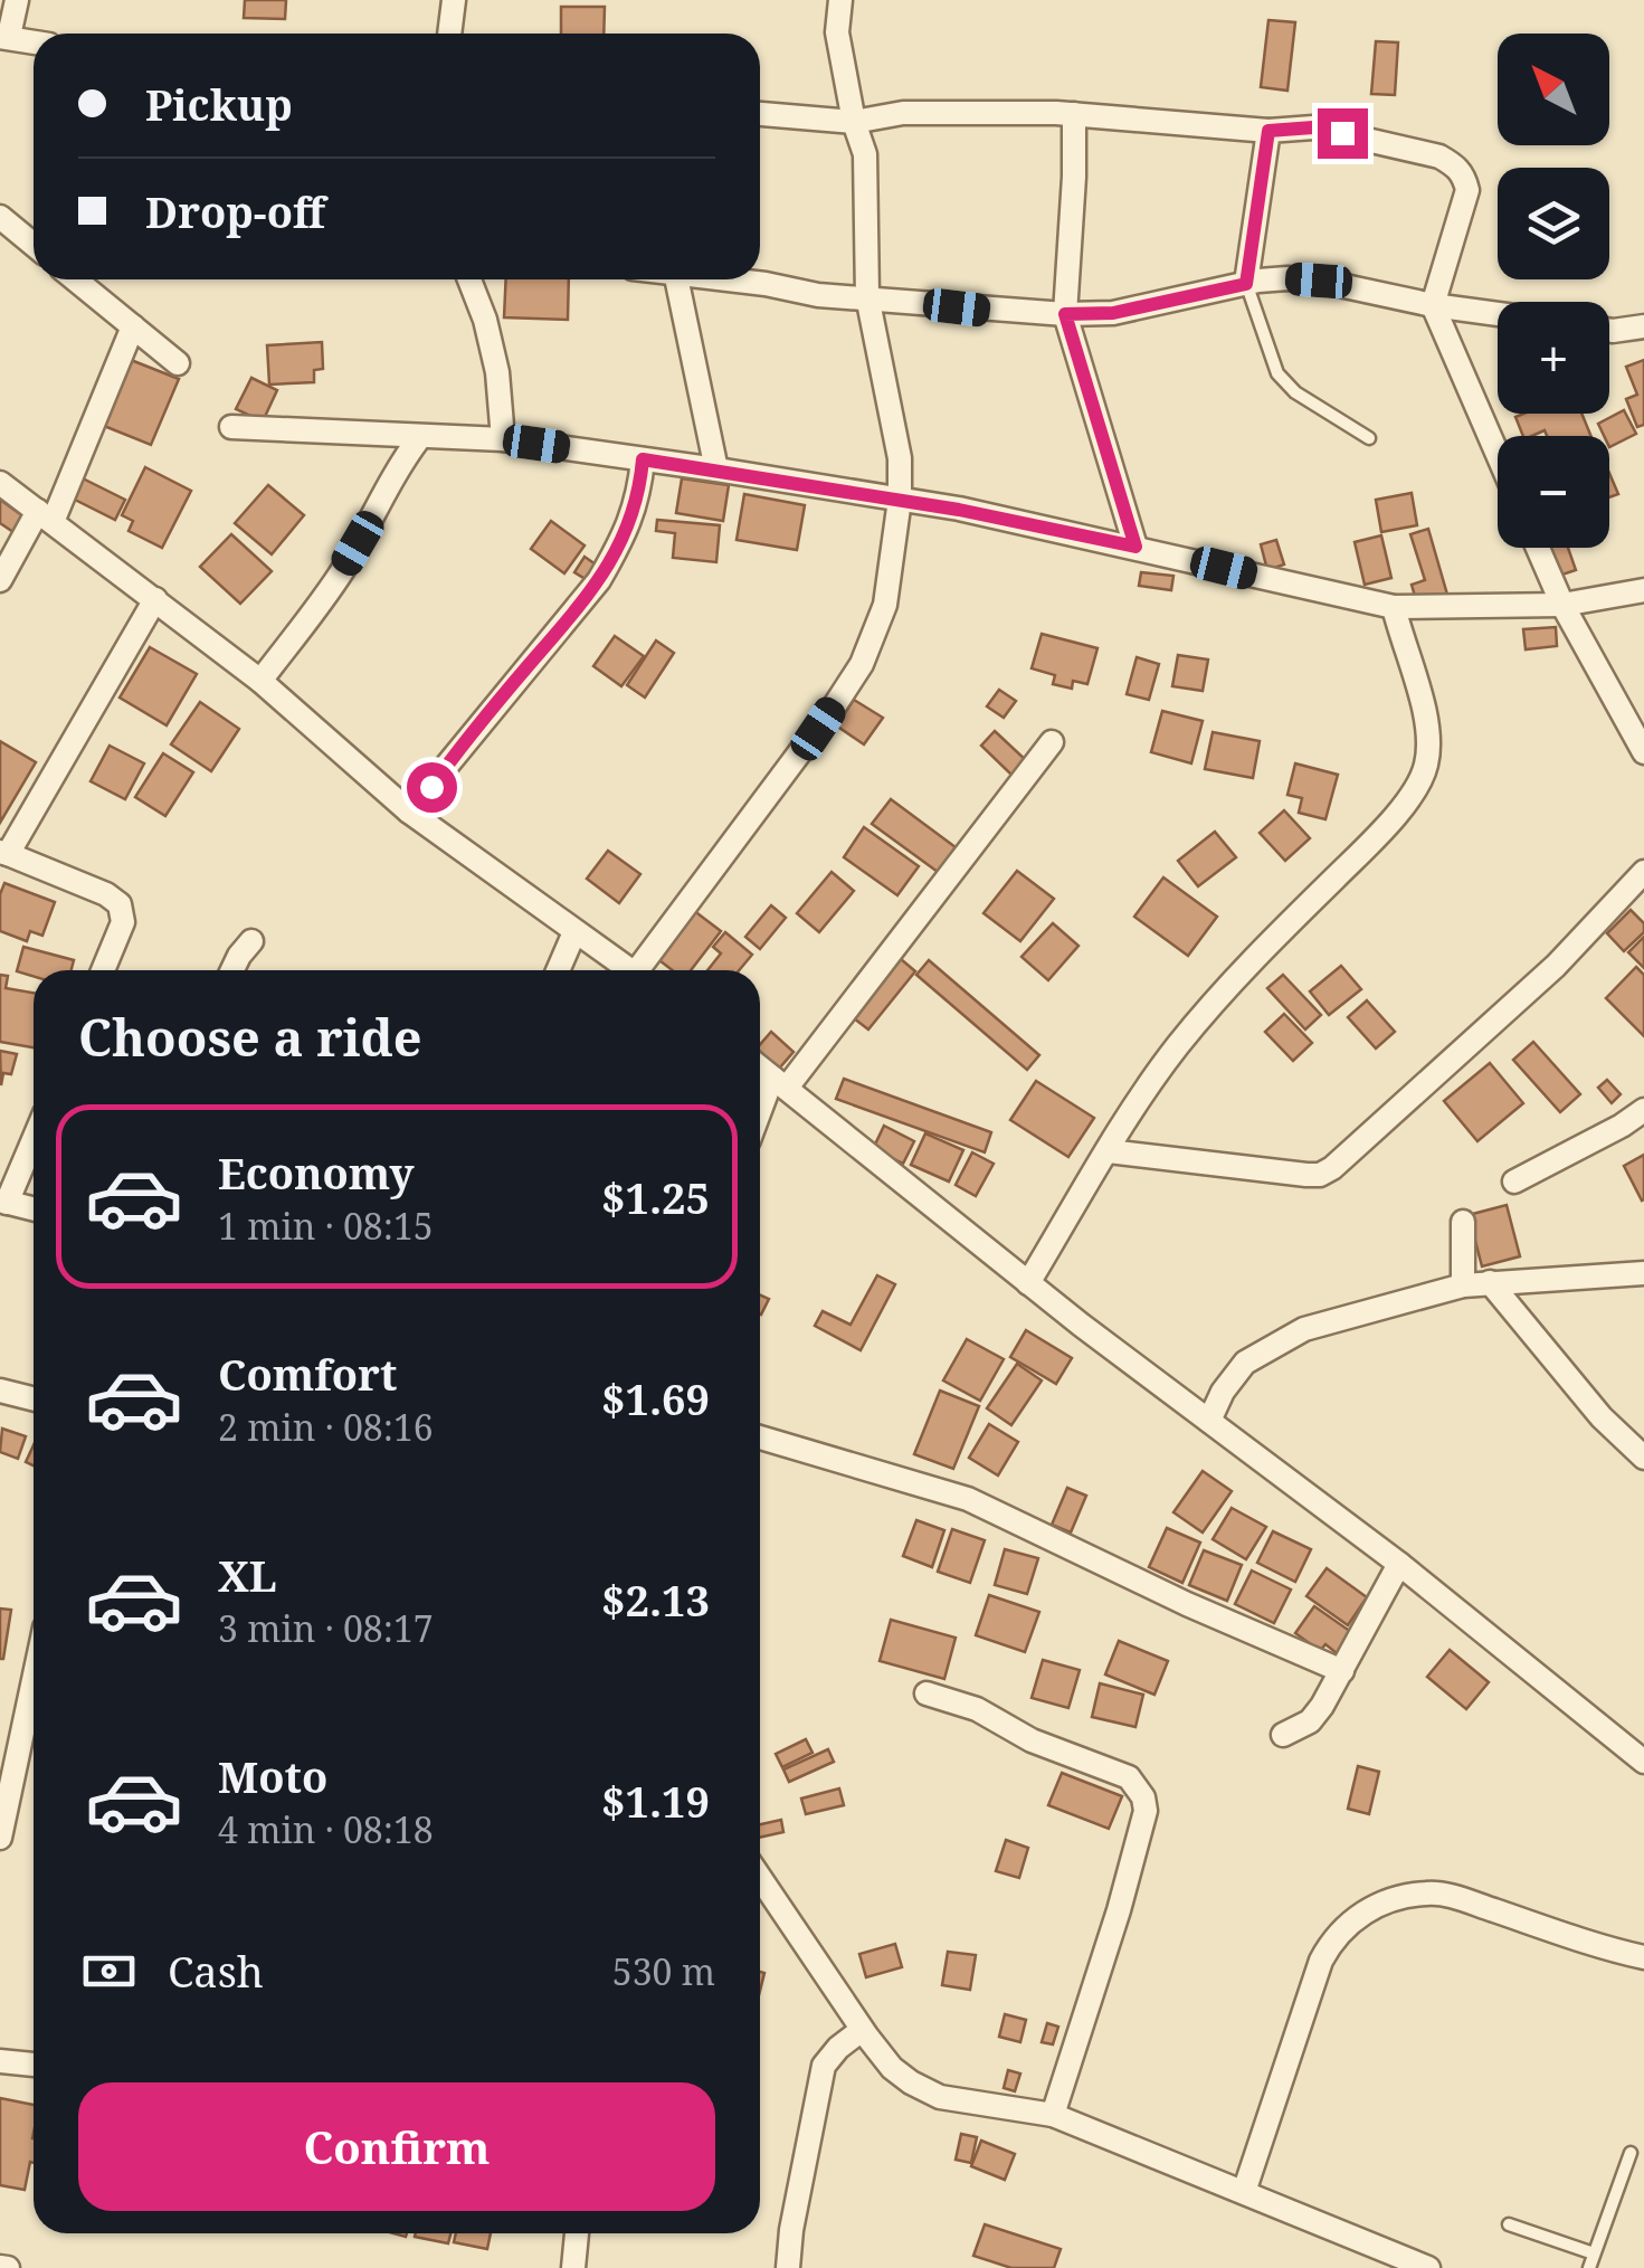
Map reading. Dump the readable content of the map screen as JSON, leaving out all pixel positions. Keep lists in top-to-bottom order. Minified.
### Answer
{"north":"top left","page":{"map_buttons":["+","−"],"banner":["Pickup","Drop-off"],"heading":"Choose a ride","list":[{"name":"Economy","note":"1 min · 08:15","value":"$1.25"},{"name":"Comfort","note":"2 min · 08:16","value":"$1.69"},{"name":"XL","note":"3 min · 08:17","value":"$2.13"},{"name":"Moto","note":"4 min · 08:18","value":"$1.19"}],"pay":["Cash","530 m"],"buttons":"Confirm"}}
